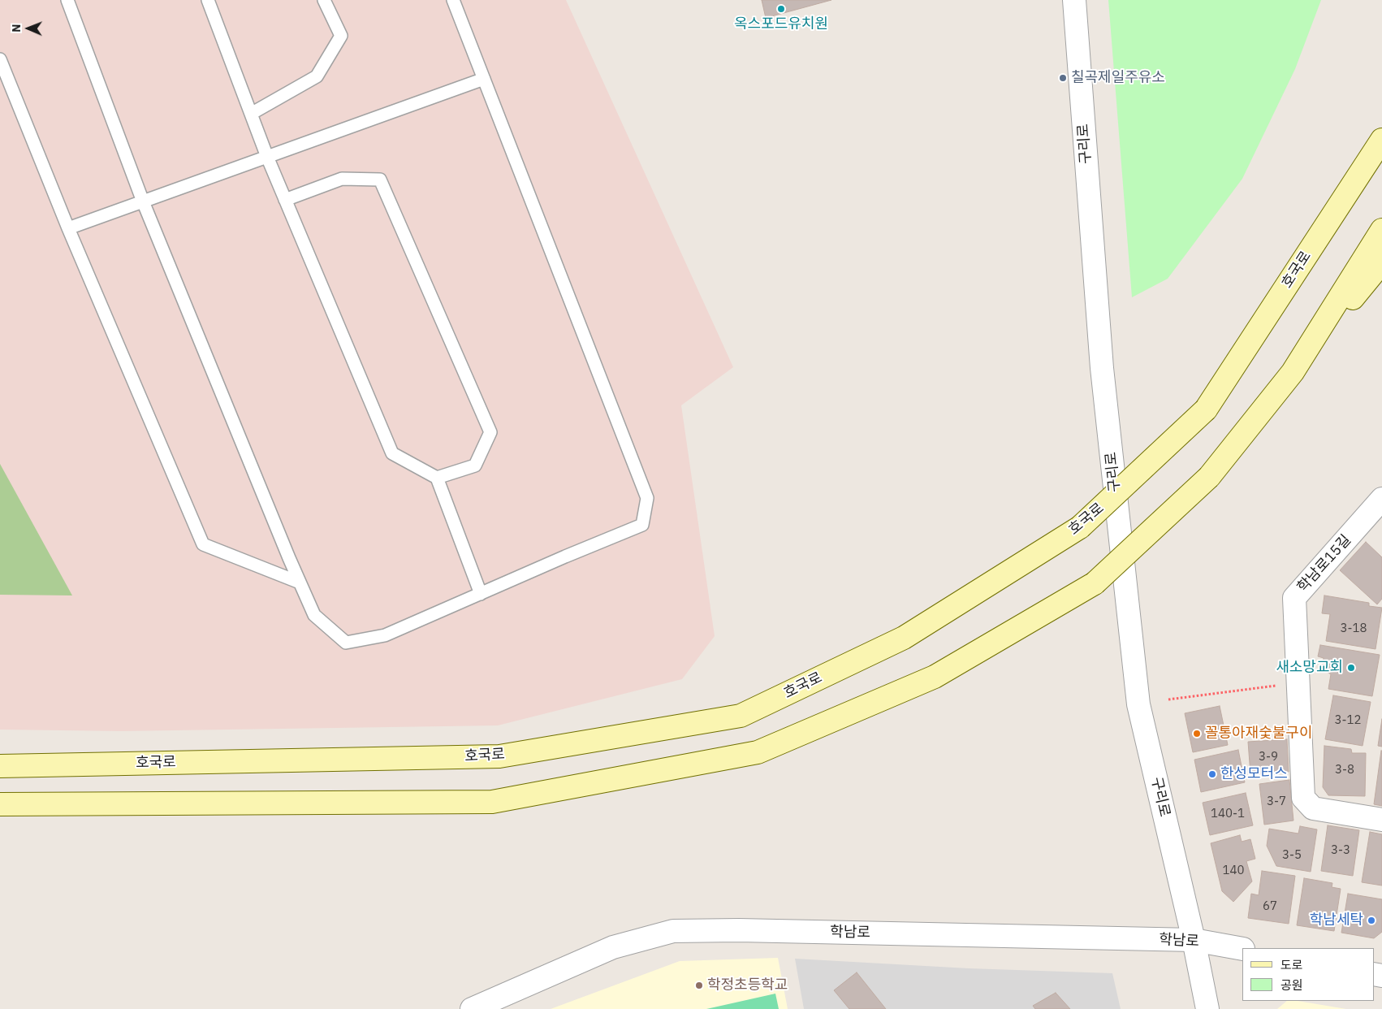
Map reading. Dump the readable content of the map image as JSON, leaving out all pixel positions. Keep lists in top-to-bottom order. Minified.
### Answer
{"streets":{"main road":["호국로"],"street":["구리로","학남로15길","학남로"]},"crossings":[["구리로","학남로"]],"places":["옥스포드유치원","칠곡제일주유소","새소망교회","꼴통아재숯불구이","한성모터스","학남세탁","학정초등학교"],"house_numbers":["3-18","3-12","3-9","3-8","3-7","140-1","3-3","3-5","140","67"],"legend":["도로","공원"],"north":"left"}
